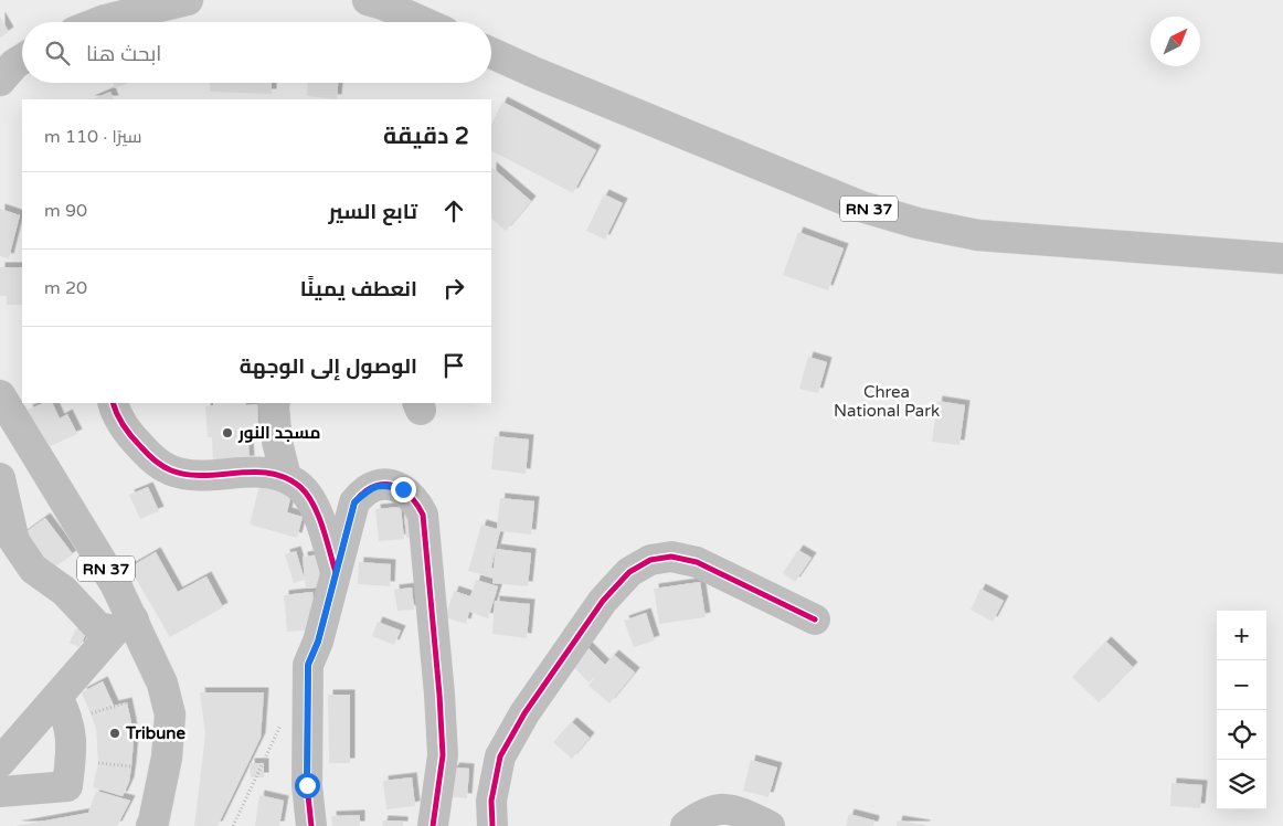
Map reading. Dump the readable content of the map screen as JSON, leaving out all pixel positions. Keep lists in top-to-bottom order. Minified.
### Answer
{"streets":{"street":["RN 37"]},"parks":["Chrea National Park"],"places":["مسجد النور","Tribune"],"north":"top right","page":{"search":"ابحث هنا","heading":["2 دقيقة","سيرًا · 110 m"],"list":[["تابع السير","90 m"],["انعطف يمينًا","20 m"],"الوصول إلى الوجهة"],"map_buttons":["+","−"]}}
